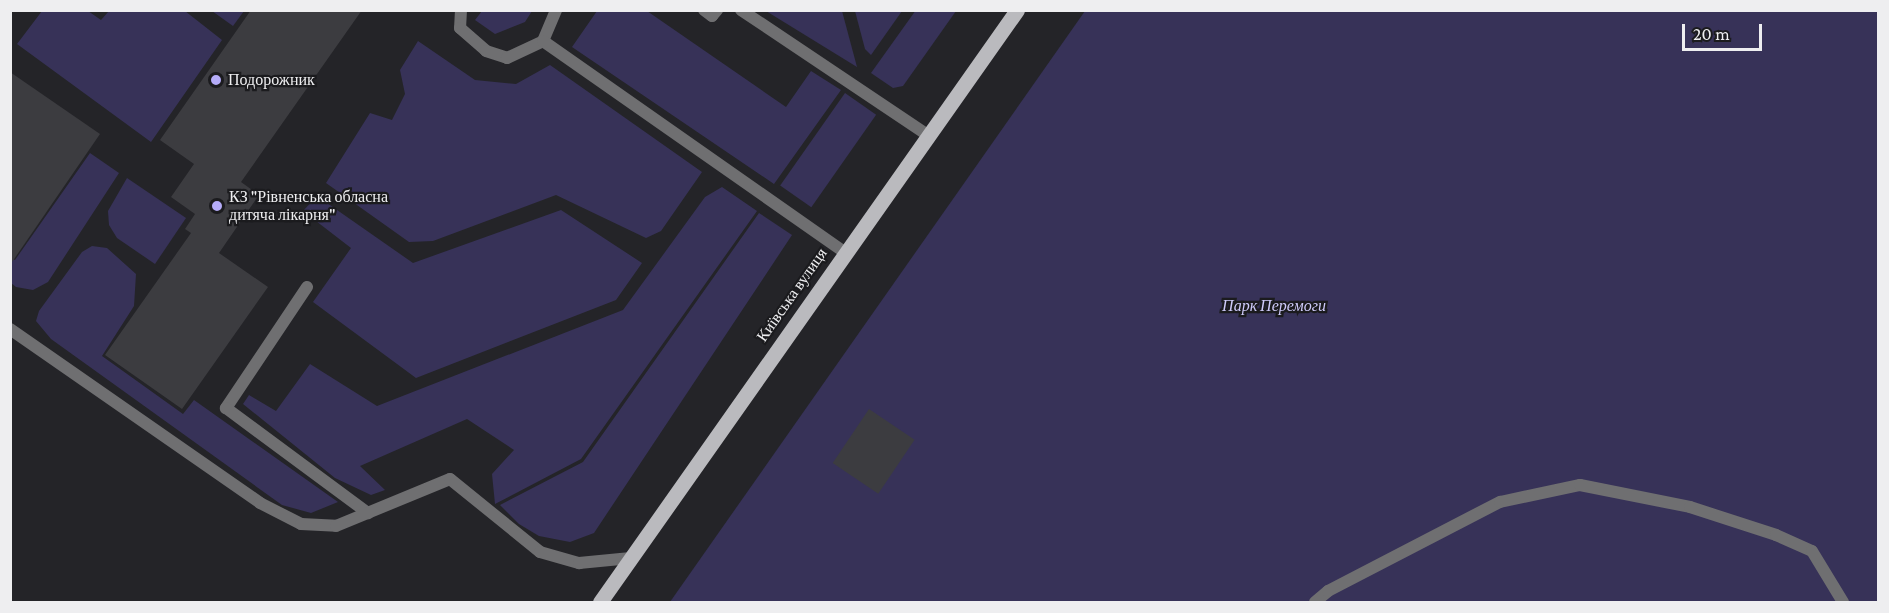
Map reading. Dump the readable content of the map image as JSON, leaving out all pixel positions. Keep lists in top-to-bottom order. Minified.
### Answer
{"streets":{"main road":["Київська вулиця"]},"parks":["Парк Перемоги"],"places":["Подорожник","КЗ \"Рівненська обласна дитяча лікарня\""],"scale_bar":"20 m"}
